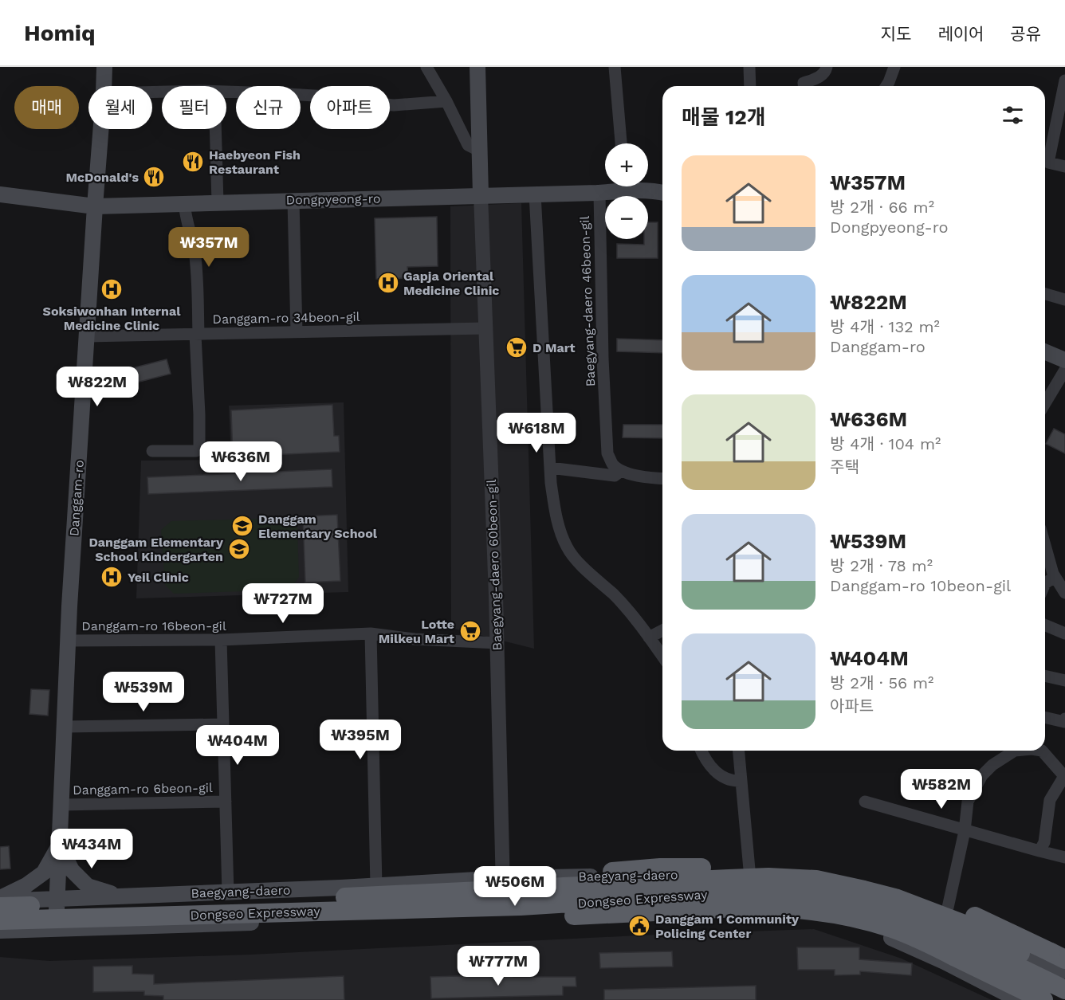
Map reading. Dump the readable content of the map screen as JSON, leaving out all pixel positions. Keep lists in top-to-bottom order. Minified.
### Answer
{"streets":{"highway":["Dongseo Expressway"],"main road":["Dongpyeong-ro","Danggam-ro","Baegyang-daero"],"street":["Baegyang-daero 46beon-gil","Danggam-ro 34beon-gil","Baegyang-daero 60beon-gil","Danggam-ro 16beon-gil","Danggam-ro 6beon-gil"]},"crossings":[["Dongpyeong-ro","Baegyang-daero 46beon-gil"],["Dongpyeong-ro","Danggam-ro"],["Dongpyeong-ro","Baegyang-daero 60beon-gil"],["Danggam-ro 34beon-gil","Danggam-ro"],["Danggam-ro 34beon-gil","Baegyang-daero 60beon-gil"],["Danggam-ro","Danggam-ro 16beon-gil"],["Danggam-ro","Danggam-ro 6beon-gil"],["Danggam-ro","Baegyang-daero"],["Baegyang-daero 60beon-gil","Danggam-ro 16beon-gil"],["Baegyang-daero 60beon-gil","Baegyang-daero"],["Baegyang-daero","Dongseo Expressway"]],"places":{"restaurant":["Haebyeon Fish Restaurant","McDonald's"],"hospital":["Gapja Oriental Medicine Clinic","Soksiwonhan Internal Medicine Clinic","Yeil Clinic"],"supermarket":["D Mart","Lotte Milkeu Mart"],"school or university":["Danggam Elementary School","Danggam Elementary School Kindergarten"],"public building":["Danggam 1 Community Policing Center"]},"page":{"header":"Homiq","nav":["지도","레이어","공유"],"chip":["매매","월세","필터","신규","아파트"],"heading":"매물 12개","map_buttons":["+","−"],"list":[{"name":"₩357M","note":"방 2개 · 66 m² · Dongpyeong-ro"},{"name":"₩822M","note":"방 4개 · 132 m² · Danggam-ro"},{"name":"₩636M","note":"방 4개 · 104 m² · 주택"},{"name":"₩539M","note":"방 2개 · 78 m² · Danggam-ro 10beon-gil"},{"name":"₩404M","note":"방 2개 · 56 m² · 아파트"}],"price":["₩357M","₩822M","₩618M","₩636M","₩727M","₩539M","₩395M","₩404M","₩582M","₩434M","₩506M","₩777M"]}}
